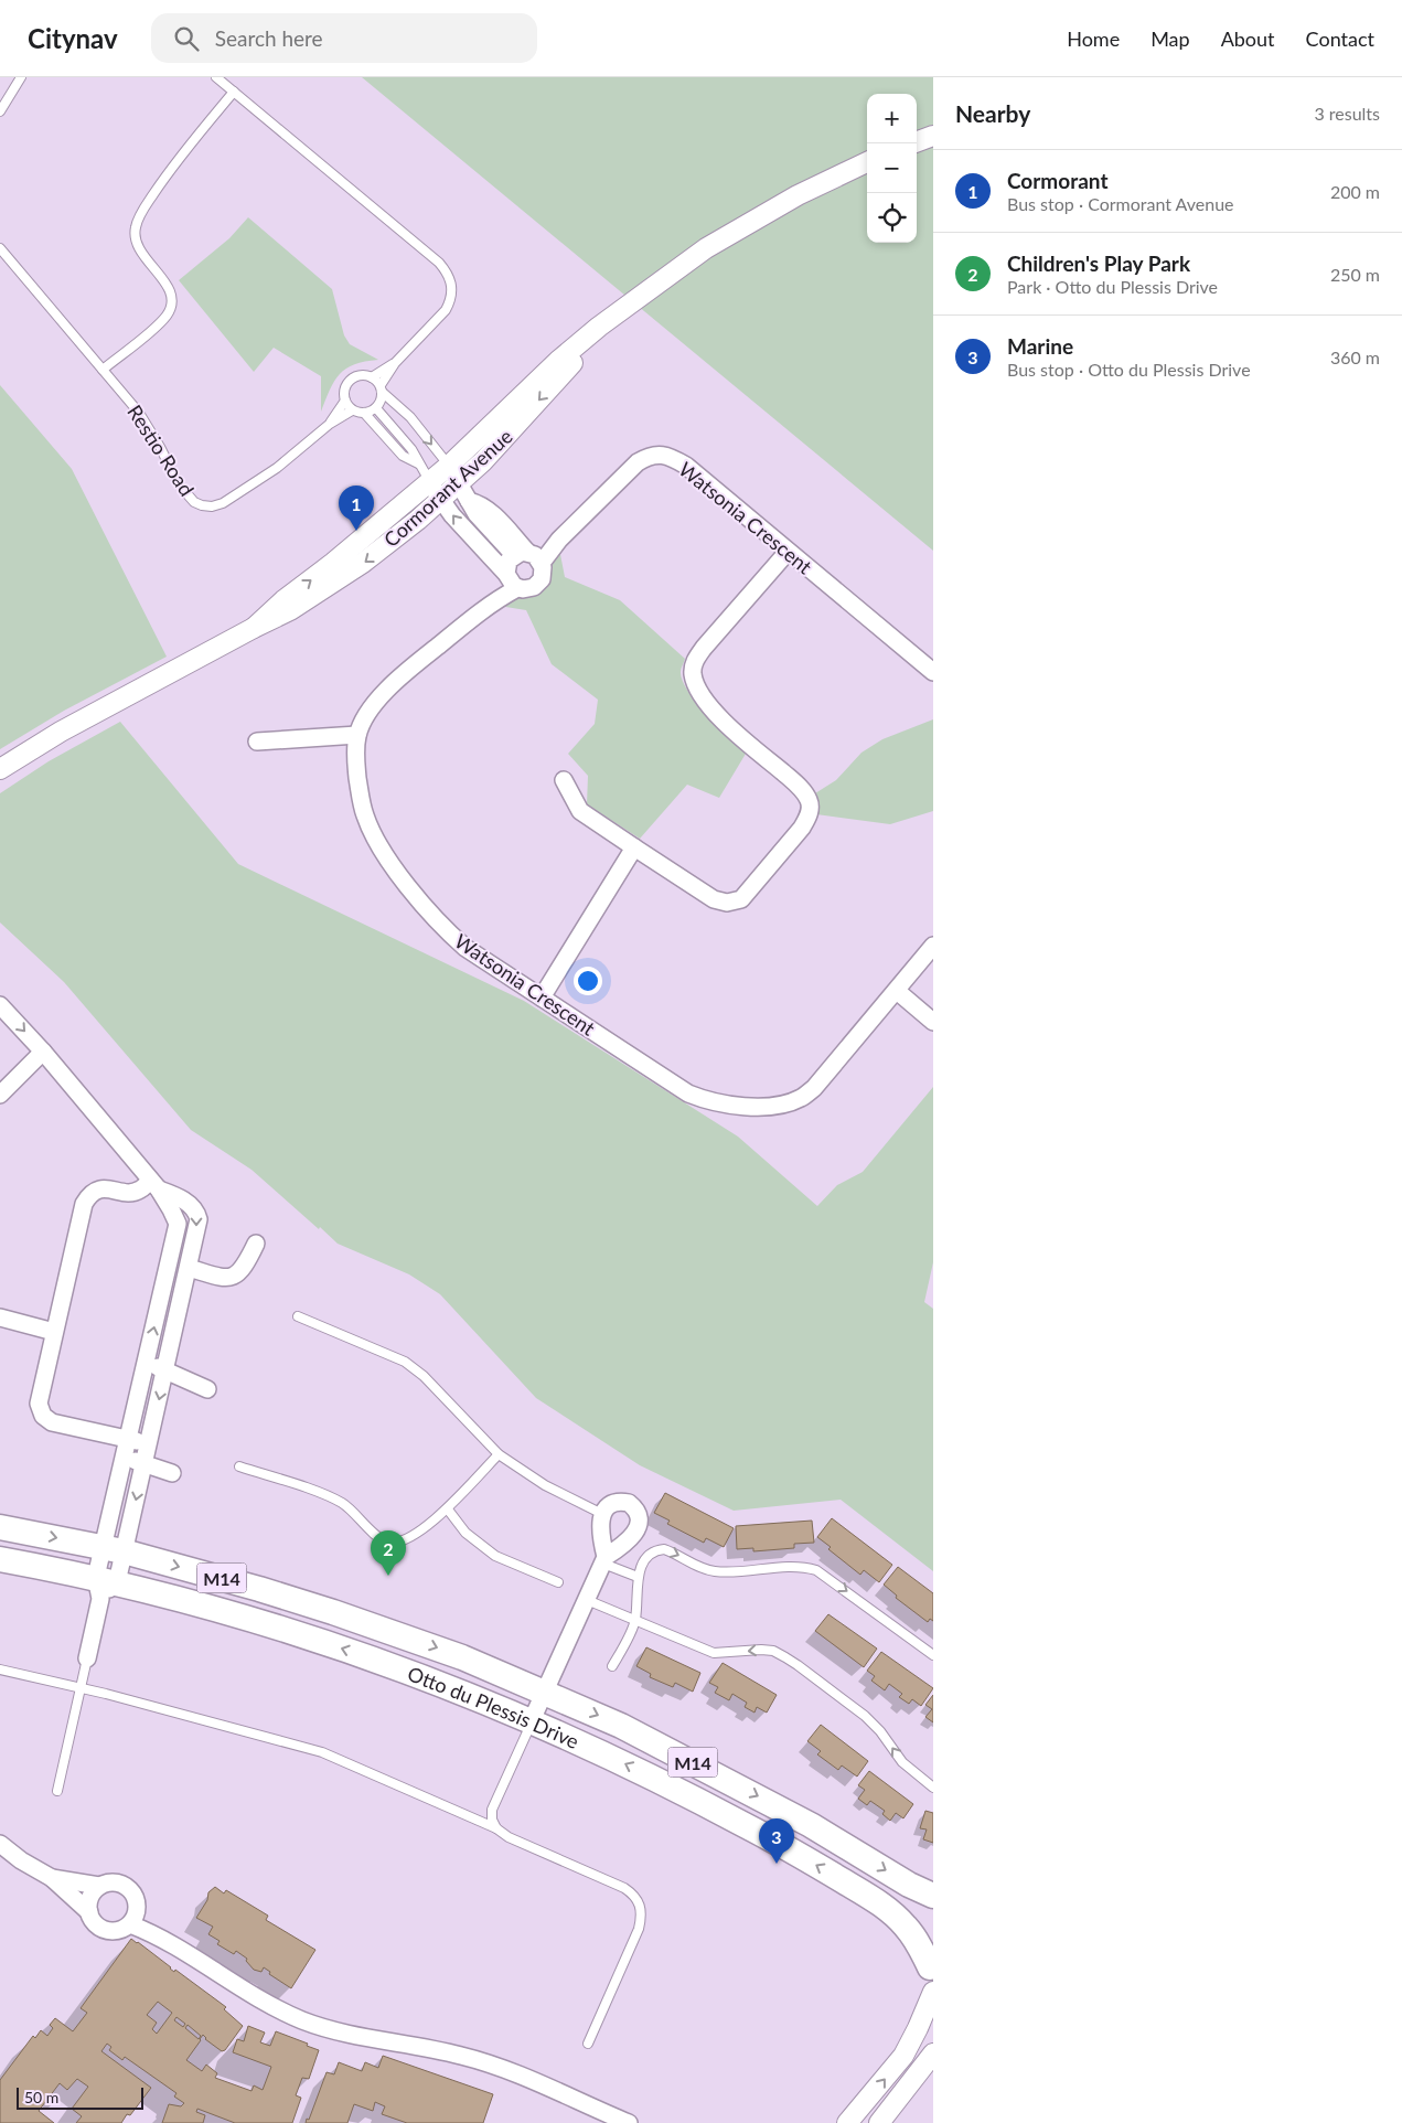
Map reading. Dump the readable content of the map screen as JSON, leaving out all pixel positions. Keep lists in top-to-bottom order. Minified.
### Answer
{"streets":{"main road":["M14","Otto du Plessis Drive"],"street":["Cormorant Avenue","Watsonia Crescent"],"lane":["Restio Road"]},"scale_bar":"50 m","page":{"header":"Citynav","search":"Search here","nav":["Home","Map","About","Contact"],"heading":["Nearby","3 results"],"map_buttons":["+","−"],"list":[{"mark":"1","name":"Cormorant","note":"Bus stop · Cormorant Avenue","value":"200 m"},{"mark":"2","name":"Children's Play Park","note":"Park · Otto du Plessis Drive","value":"250 m"},{"mark":"3","name":"Marine","note":"Bus stop · Otto du Plessis Drive","value":"360 m"}],"pins":["1","2","3"],"scale":"50 m"}}
